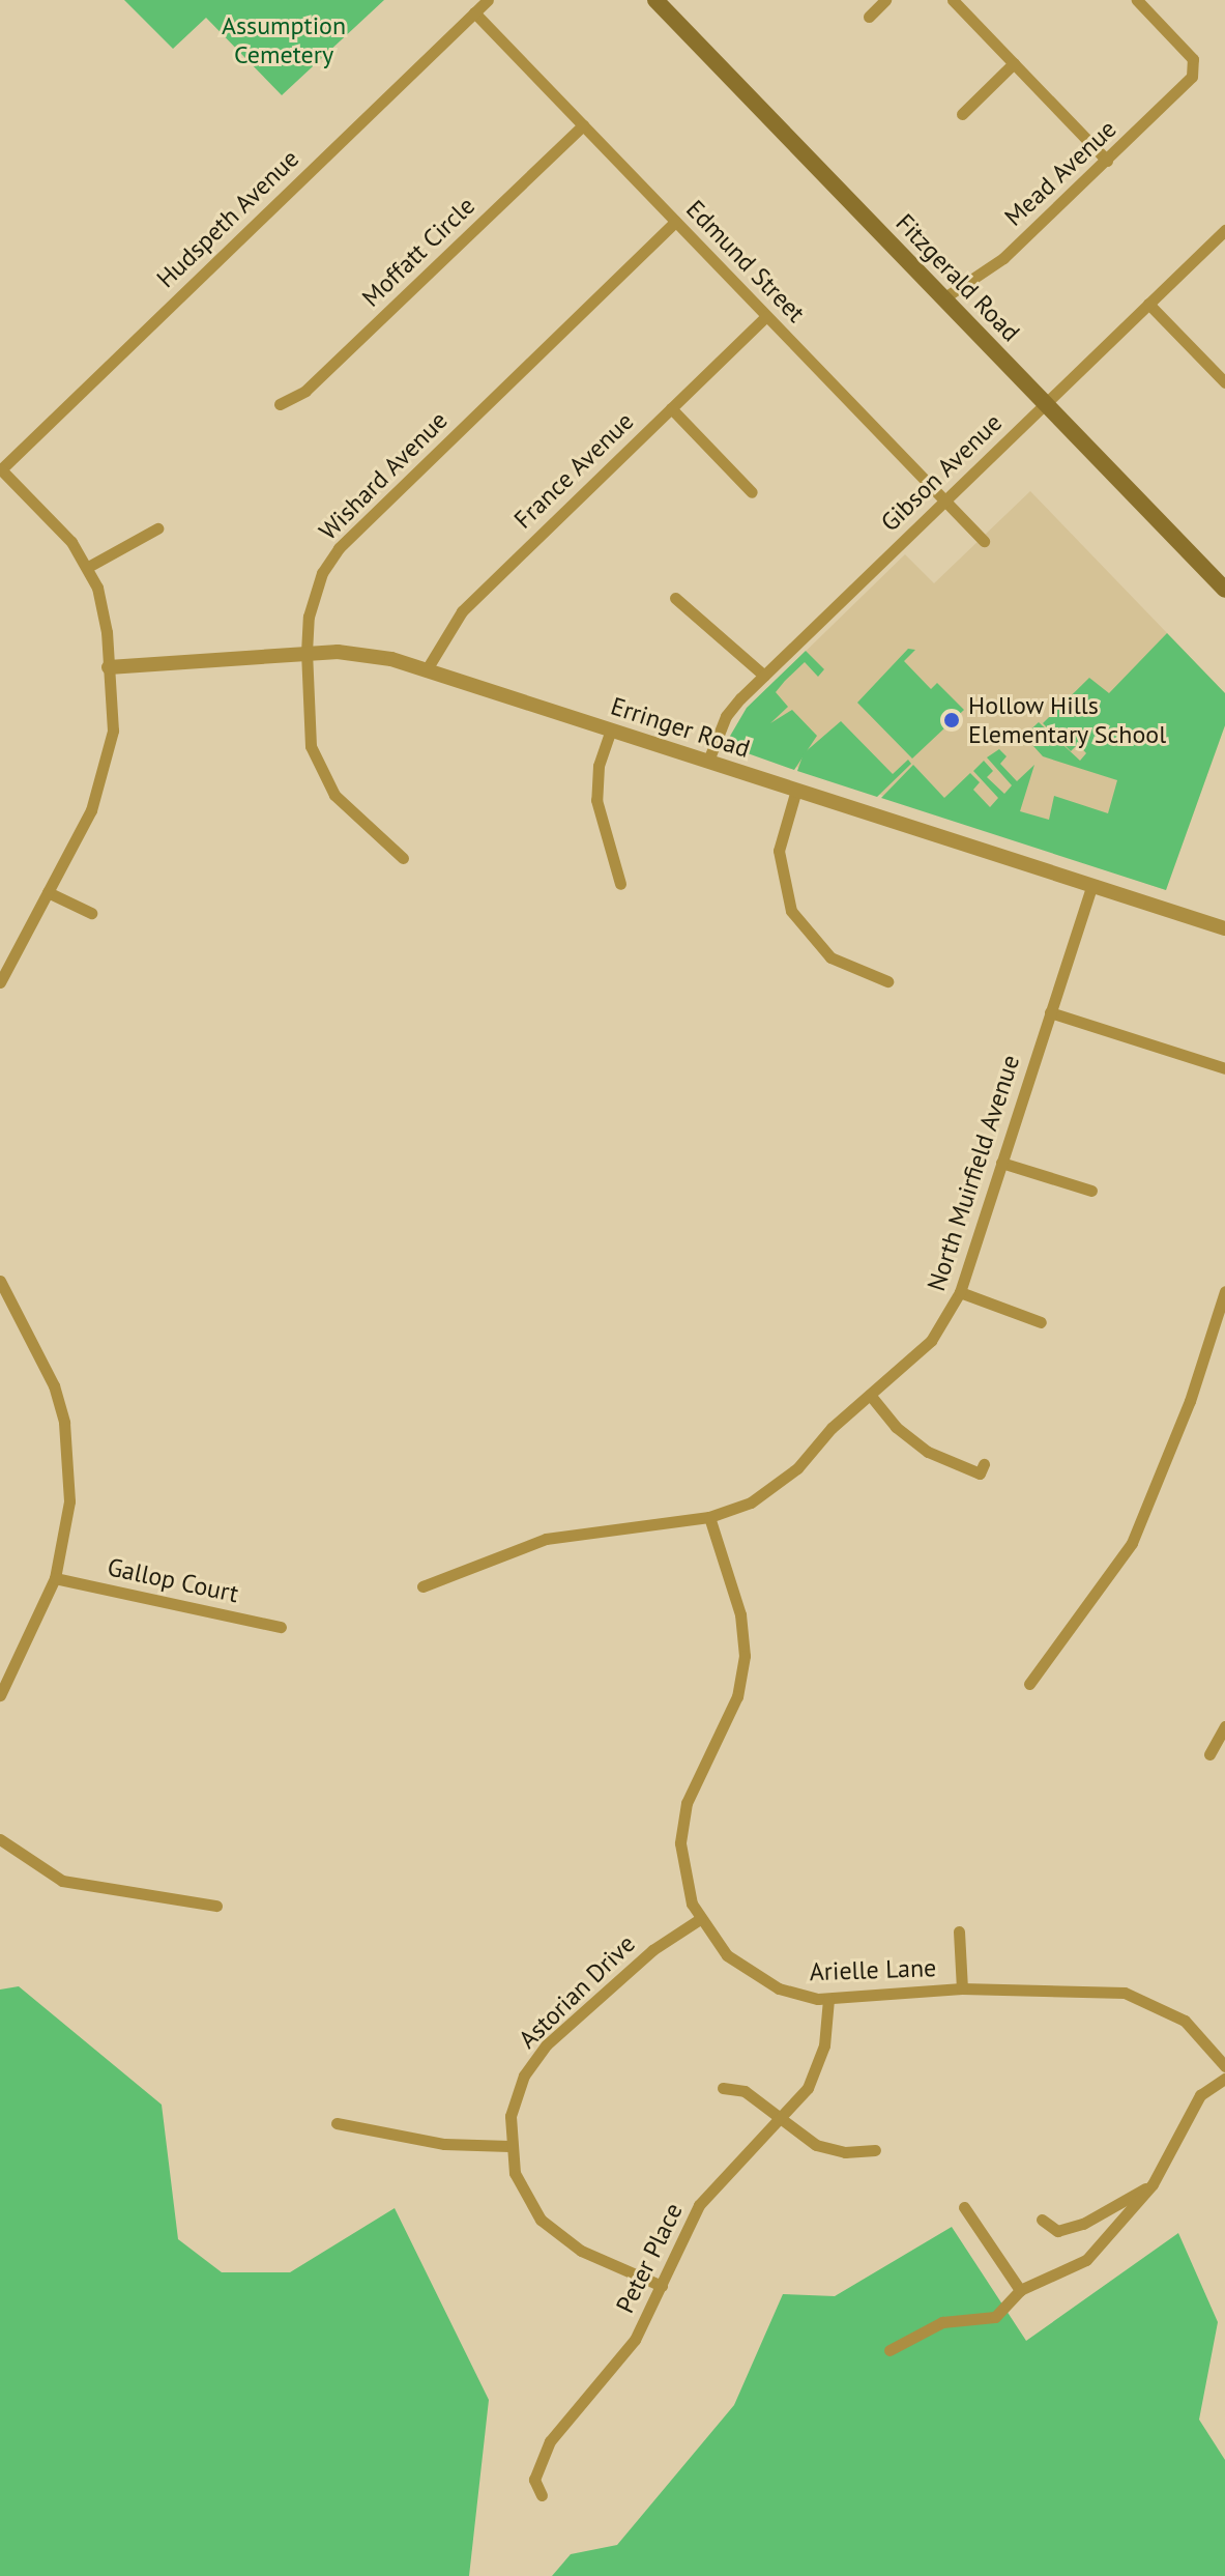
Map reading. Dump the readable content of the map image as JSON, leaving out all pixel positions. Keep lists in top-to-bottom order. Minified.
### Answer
{"streets":{"main road":["Fitzgerald Road"],"street":["Mead Avenue","Hudspeth Avenue","Moffatt Circle","Edmund Street","France Avenue","Gibson Avenue","Wishard Avenue","Erringer Road","North Muirfield Avenue","Gallop Court","Arielle Lane","Astorian Drive","Peter Place"]},"crossings":[["Mead Avenue","Fitzgerald Road"],["Hudspeth Avenue","Edmund Street"],["Moffatt Circle","Edmund Street"],["Edmund Street","France Avenue"],["Edmund Street","Gibson Avenue"],["Edmund Street","Wishard Avenue"],["Fitzgerald Road","Gibson Avenue"],["France Avenue","Erringer Road"],["Gibson Avenue","Erringer Road"],["Wishard Avenue","Erringer Road"],["Erringer Road","North Muirfield Avenue"],["North Muirfield Avenue","Arielle Lane"],["Arielle Lane","Astorian Drive"],["Arielle Lane","Peter Place"],["Astorian Drive","Peter Place"]],"parks":["Assumption Cemetery"],"places":["Hollow Hills Elementary School"]}
